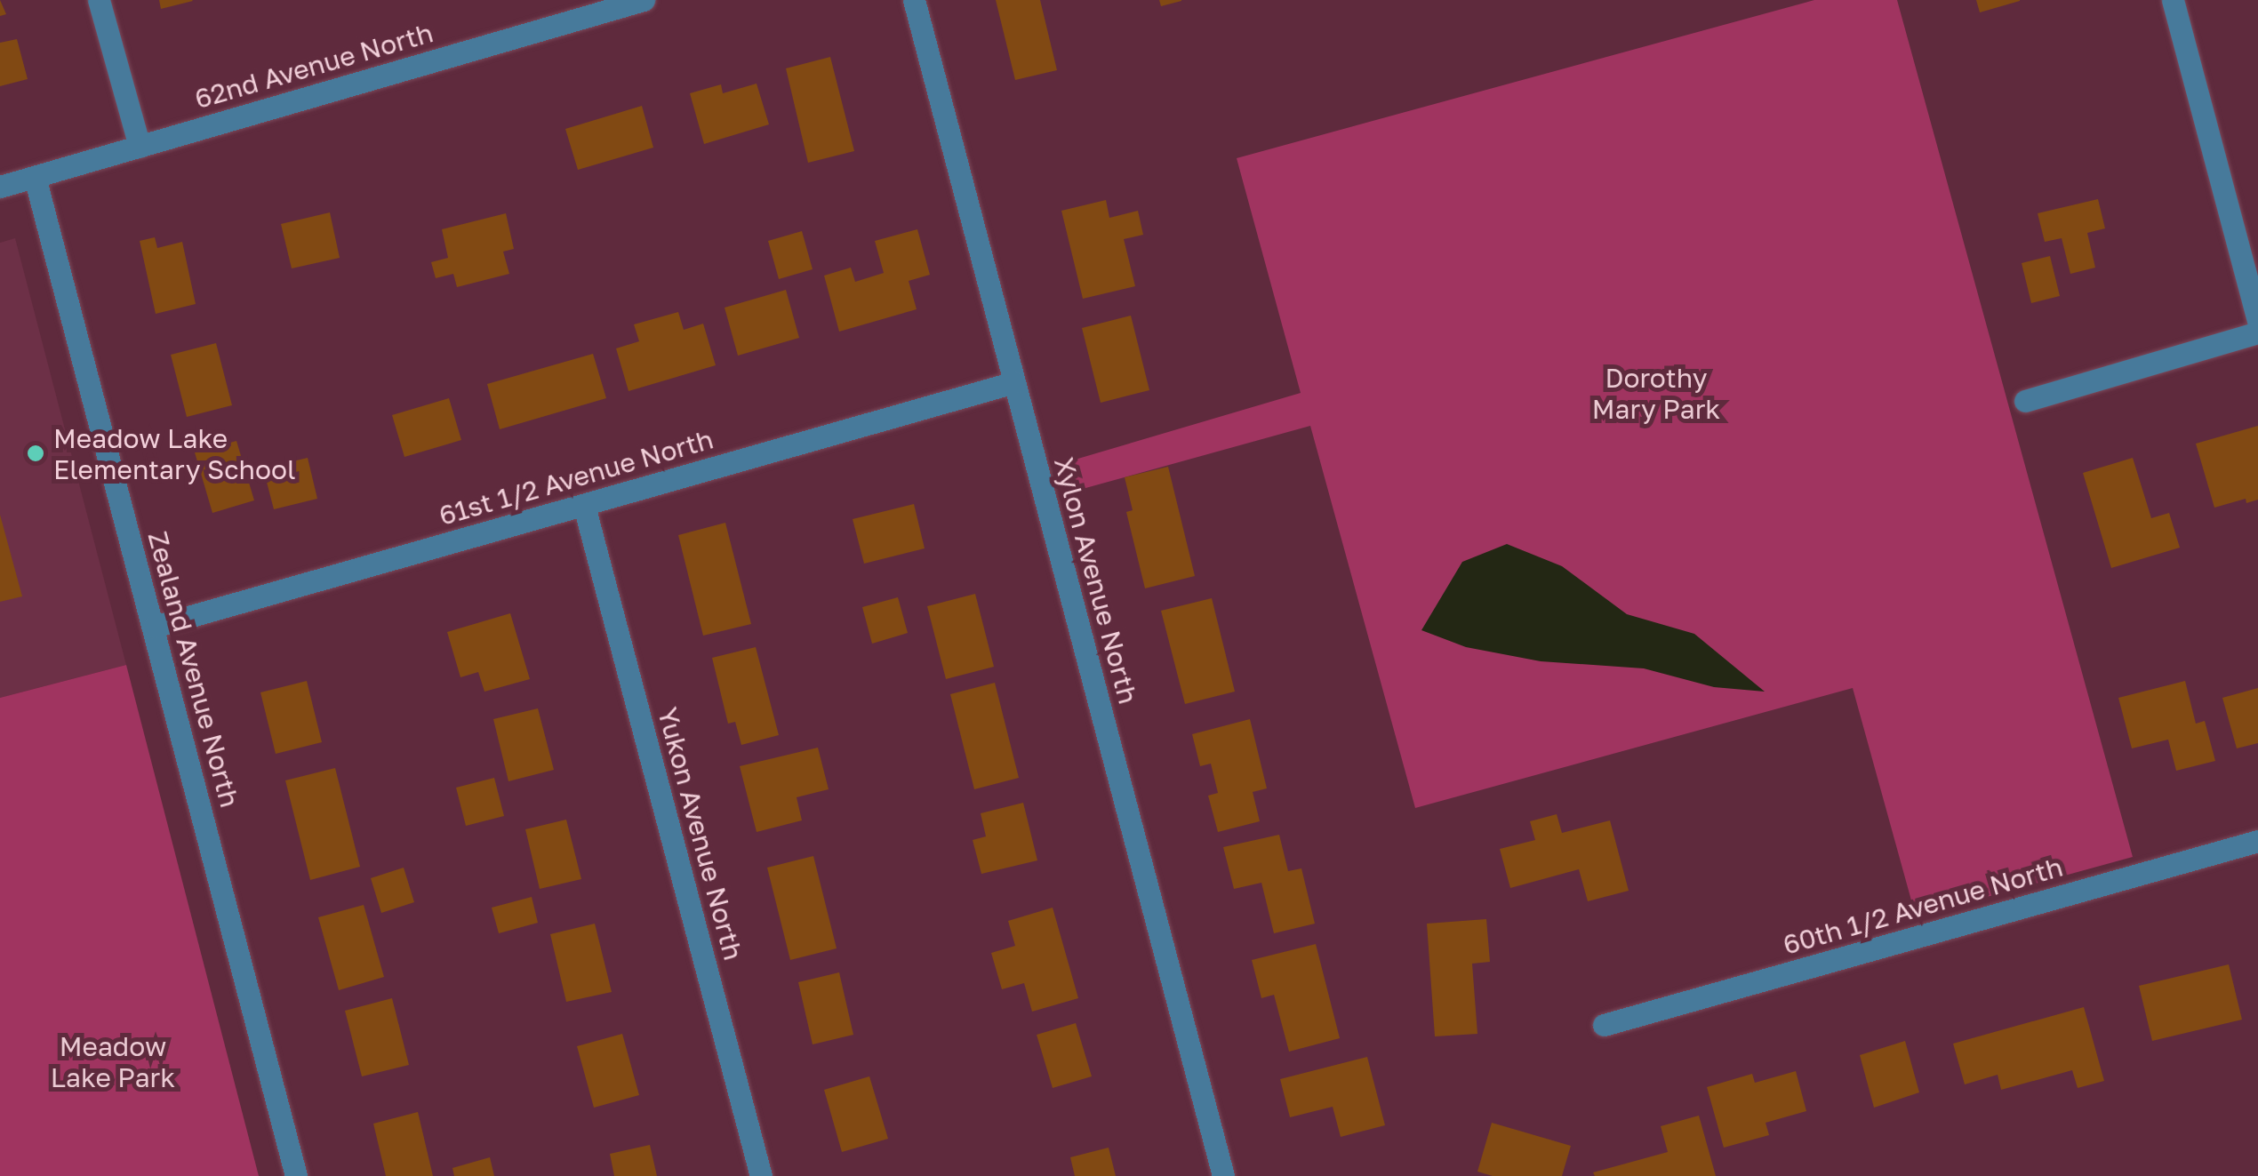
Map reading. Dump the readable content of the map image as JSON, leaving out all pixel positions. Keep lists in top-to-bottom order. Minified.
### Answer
{"streets":{"street":["62nd Avenue North","61st 1/2 Avenue North","Xylon Avenue North","Zealand Avenue North","Yukon Avenue North","60th 1/2 Avenue North"]},"crossings":[["62nd Avenue North","Zealand Avenue North"],["61st 1/2 Avenue North","Xylon Avenue North"],["61st 1/2 Avenue North","Zealand Avenue North"],["61st 1/2 Avenue North","Yukon Avenue North"]],"parks":["Dorothy Mary Park","Meadow Lake Park"],"places":["Meadow Lake Elementary School"]}
